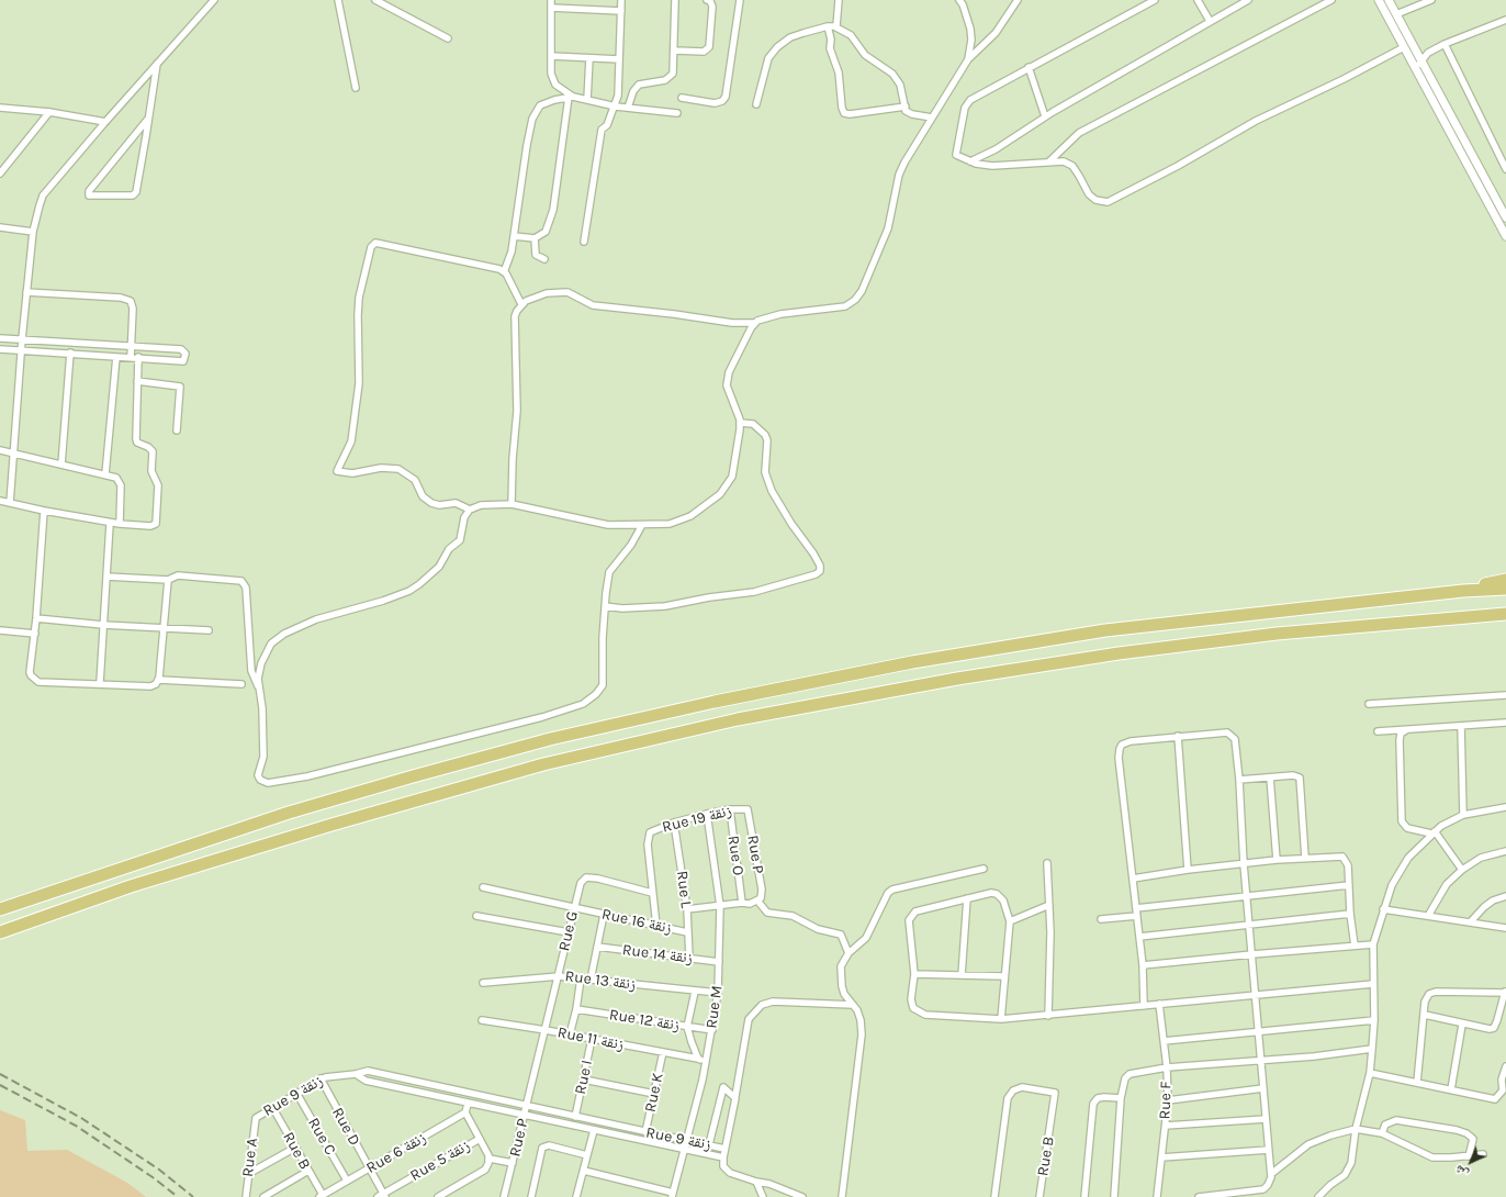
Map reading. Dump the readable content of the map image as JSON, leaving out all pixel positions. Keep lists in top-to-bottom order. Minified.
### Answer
{"streets":{"street":["Rue 19 زنقة","Rue P","Rue O","Rue L","Rue 16 زنقة","Rue G","Rue 14 زنقة","Rue 13 زنقة","Rue M","Rue 12 زنقة","Rue 11 زنقة","Rue I","Rue K","Rue 9 زنقة","Rue F","Rue D","Rue C","Rue B","Rue 6 زنقة","Rue A","Rue 5 زنقة"]},"crossings":[["Rue 19 زنقة","Rue P"],["Rue 19 زنقة","Rue O"],["Rue 19 زنقة","Rue L"],["Rue 19 زنقة","Rue G"],["Rue 19 زنقة","Rue M"],["Rue P","Rue G"],["Rue P","Rue 9 زنقة"],["Rue L","Rue 16 زنقة"],["Rue L","Rue 14 زنقة"],["Rue 16 زنقة","Rue G"],["Rue G","Rue 13 زنقة"],["Rue G","Rue 11 زنقة"],["Rue 14 زنقة","Rue M"],["Rue 13 زنقة","Rue M"],["Rue M","Rue 12 زنقة"],["Rue M","Rue 9 زنقة"],["Rue 11 زنقة","Rue I"],["Rue 11 زنقة","Rue K"],["Rue I","Rue 9 زنقة"],["Rue K","Rue 9 زنقة"],["Rue 9 زنقة","Rue D"],["Rue 9 زنقة","Rue C"],["Rue 9 زنقة","Rue B"],["Rue 9 زنقة","Rue A"],["Rue D","Rue 6 زنقة"],["Rue D","Rue 5 زنقة"],["Rue C","Rue 6 زنقة"],["Rue B","Rue 6 زنقة"]],"north":"bottom left"}
